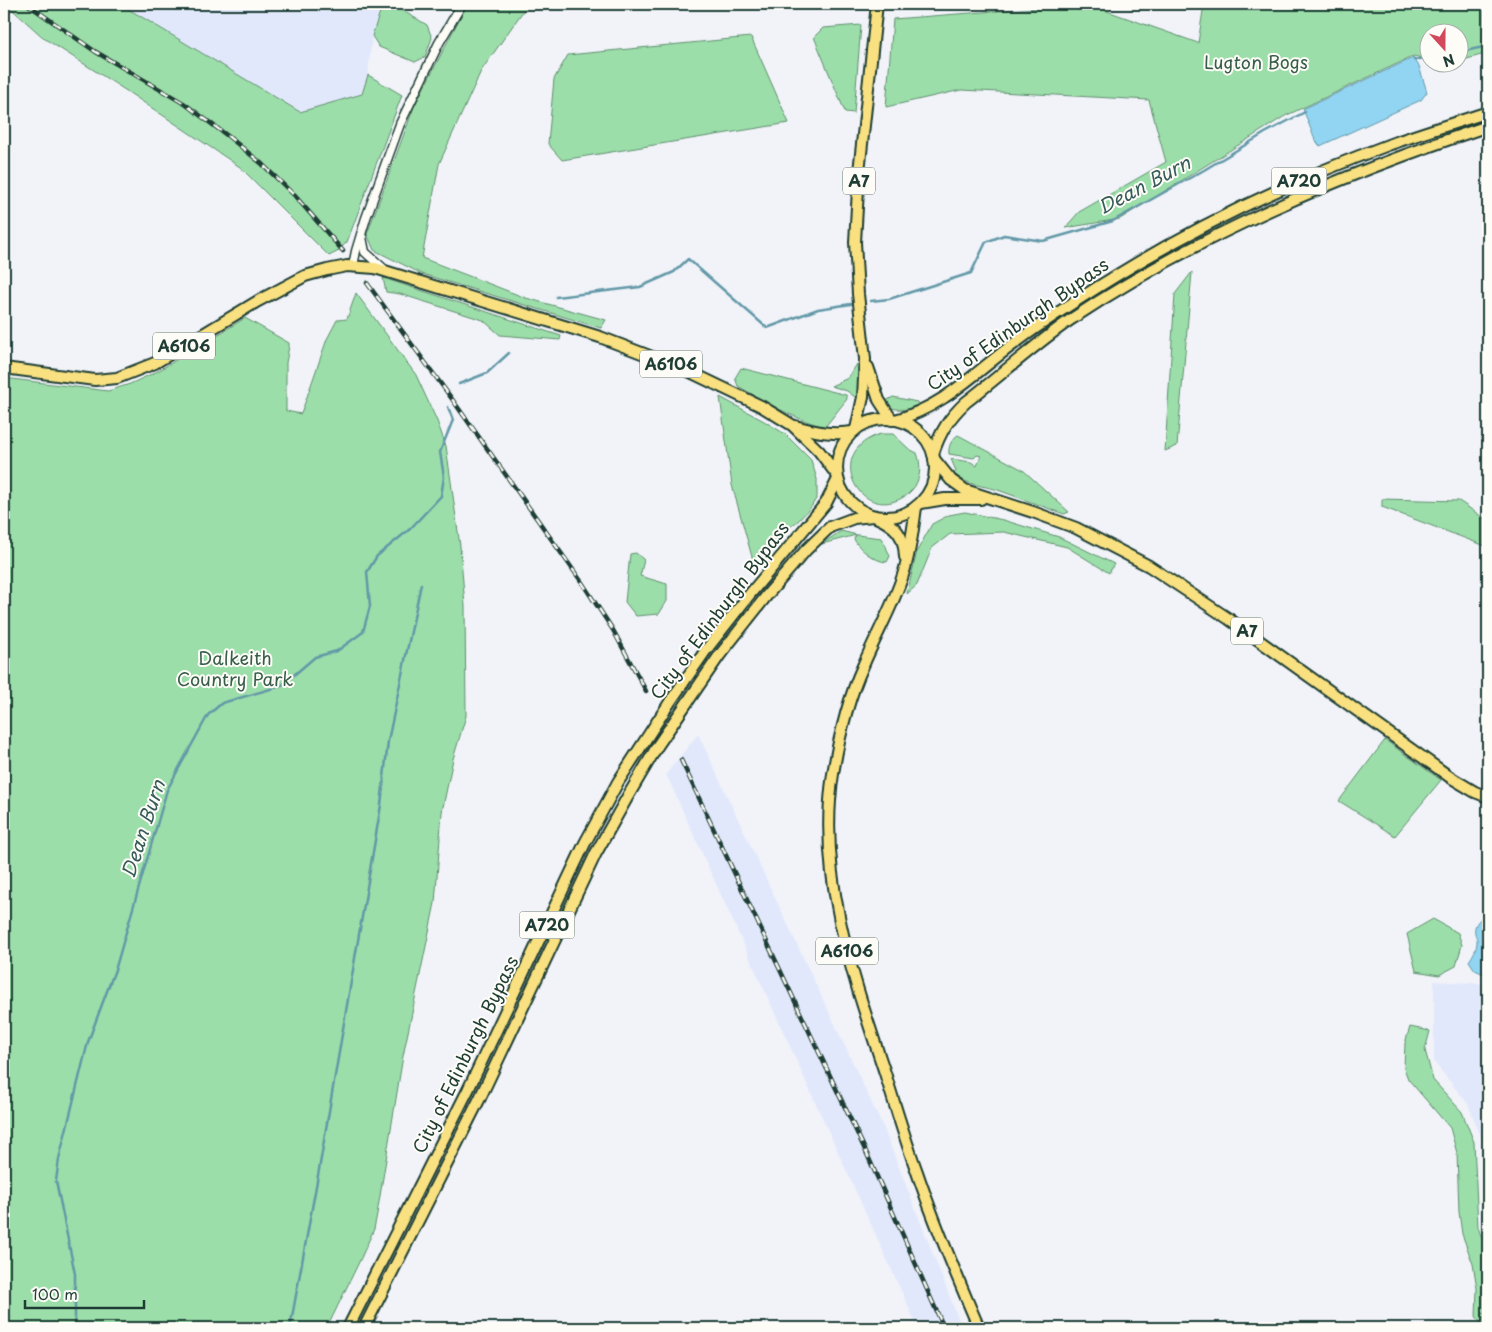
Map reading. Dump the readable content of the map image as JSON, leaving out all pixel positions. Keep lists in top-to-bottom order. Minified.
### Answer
{"streets":{"main road":["A7","A720","City of Edinburgh Bypass","A6106"]},"crossings":[["A7","City of Edinburgh Bypass"],["A7","A6106"],["City of Edinburgh Bypass","A6106"]],"water":["Dean Burn"],"parks":["Lugton Bogs","Dalkeith Country Park"],"scale_bar":"100 m","north":"bottom"}
